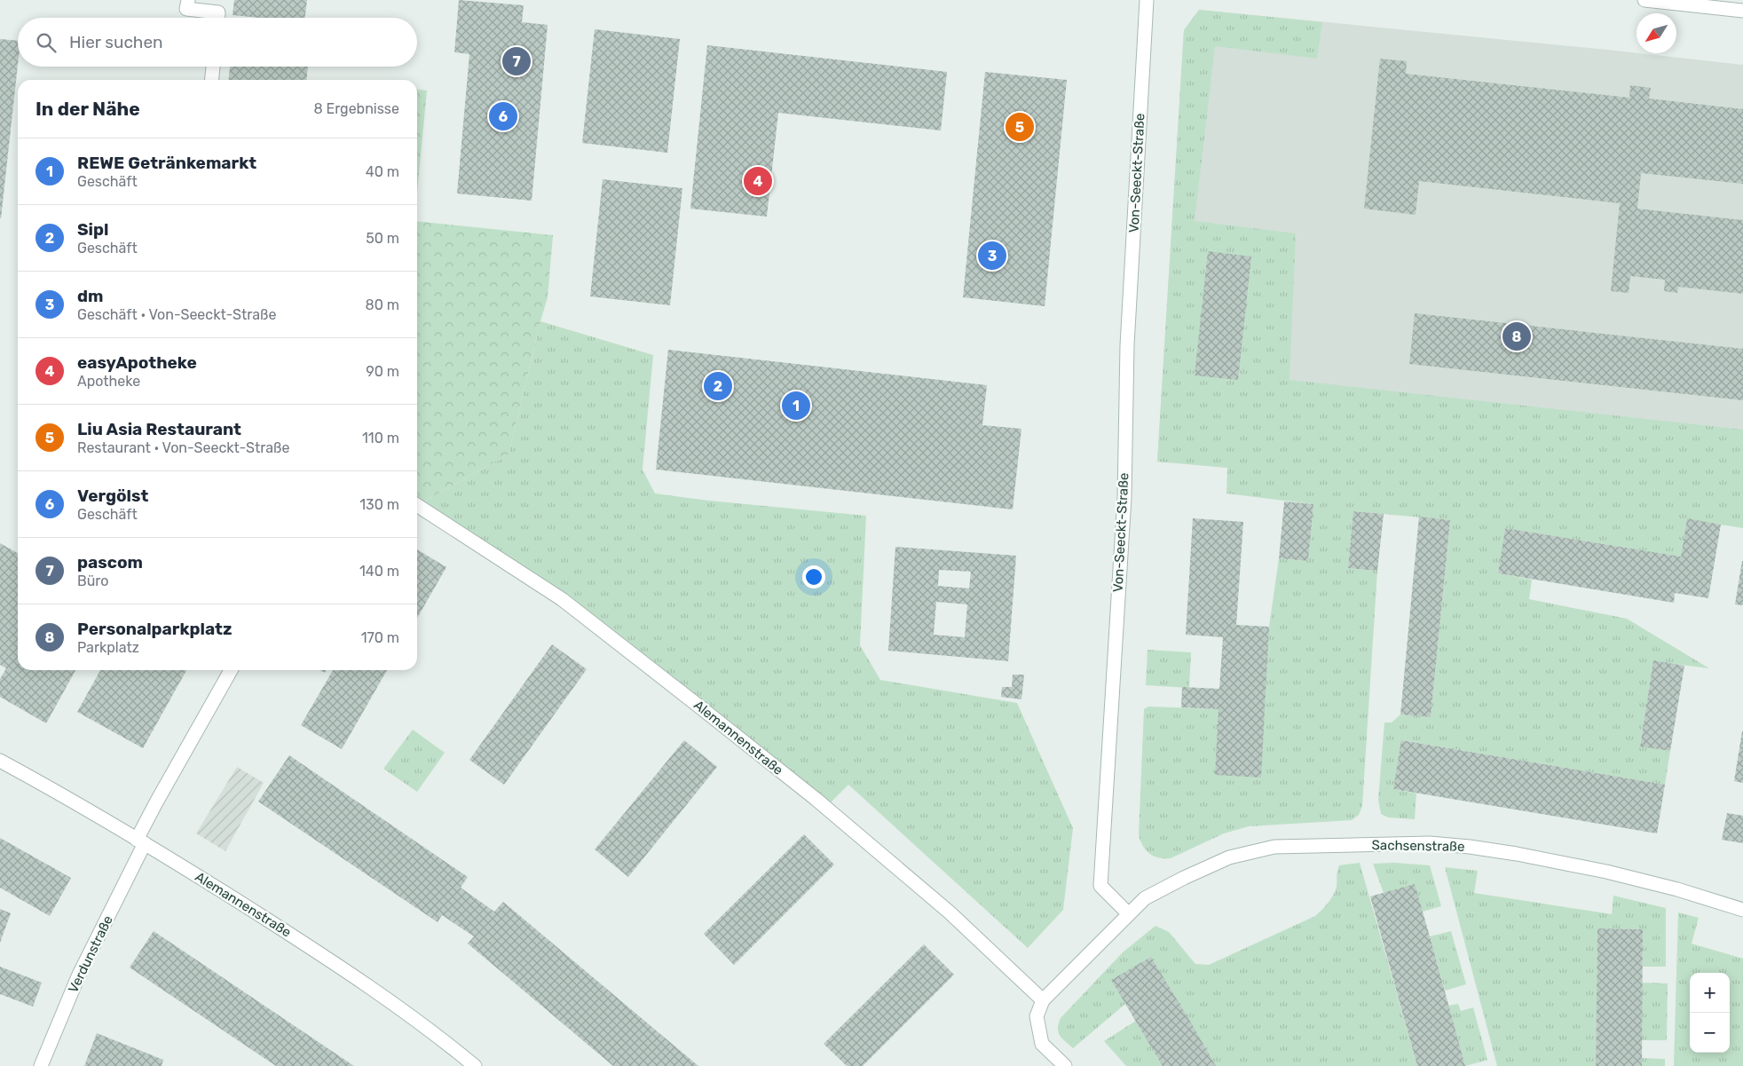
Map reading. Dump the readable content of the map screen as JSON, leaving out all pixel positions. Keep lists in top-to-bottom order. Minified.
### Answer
{"streets":{"street":["Von-Seeckt-Straße","Alemannenstraße","Sachsenstraße","Verdunstraße"]},"crossings":[["Von-Seeckt-Straße","Sachsenstraße"],["Alemannenstraße","Verdunstraße"]],"north":"bottom left","page":{"search":"Hier suchen","pins":["7","6","5","4","3","8","2","1"],"heading":["In der Nähe","8 Ergebnisse"],"list":[{"mark":"1","name":"REWE Getränkemarkt","note":"Geschäft","value":"40 m"},{"mark":"2","name":"Sipl","note":"Geschäft","value":"50 m"},{"mark":"3","name":"dm","note":"Geschäft · Von-Seeckt-Straße","value":"80 m"},{"mark":"4","name":"easyApotheke","note":"Apotheke","value":"90 m"},{"mark":"5","name":"Liu Asia Restaurant","note":"Restaurant · Von-Seeckt-Straße","value":"110 m"},{"mark":"6","name":"Vergölst","note":"Geschäft","value":"130 m"},{"mark":"7","name":"pascom","note":"Büro","value":"140 m"},{"mark":"8","name":"Personalparkplatz","note":"Parkplatz","value":"170 m"}],"map_buttons":["+","−"]}}
